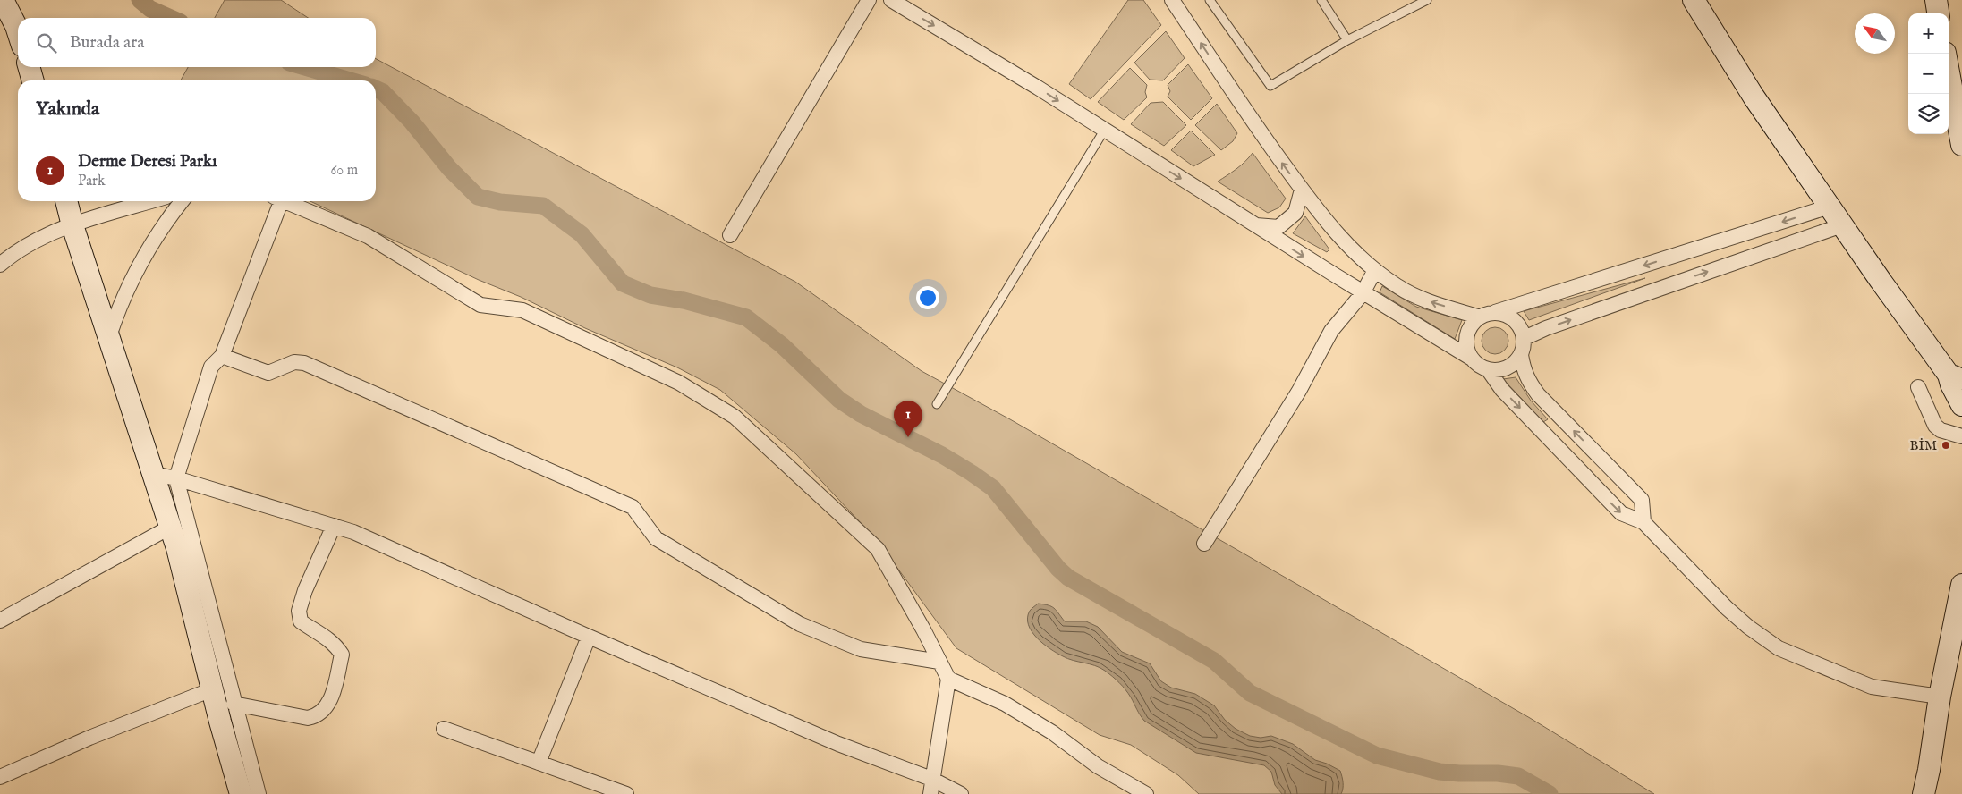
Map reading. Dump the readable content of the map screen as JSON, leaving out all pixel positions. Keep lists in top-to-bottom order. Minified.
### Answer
{"places":["BİM"],"north":"top left","page":{"map_buttons":["+","−"],"search":"Burada ara","heading":"Yakında","list":[{"mark":"1","name":"Derme Deresi Parkı","note":"Park","value":"60 m"}],"pins":"1"}}
